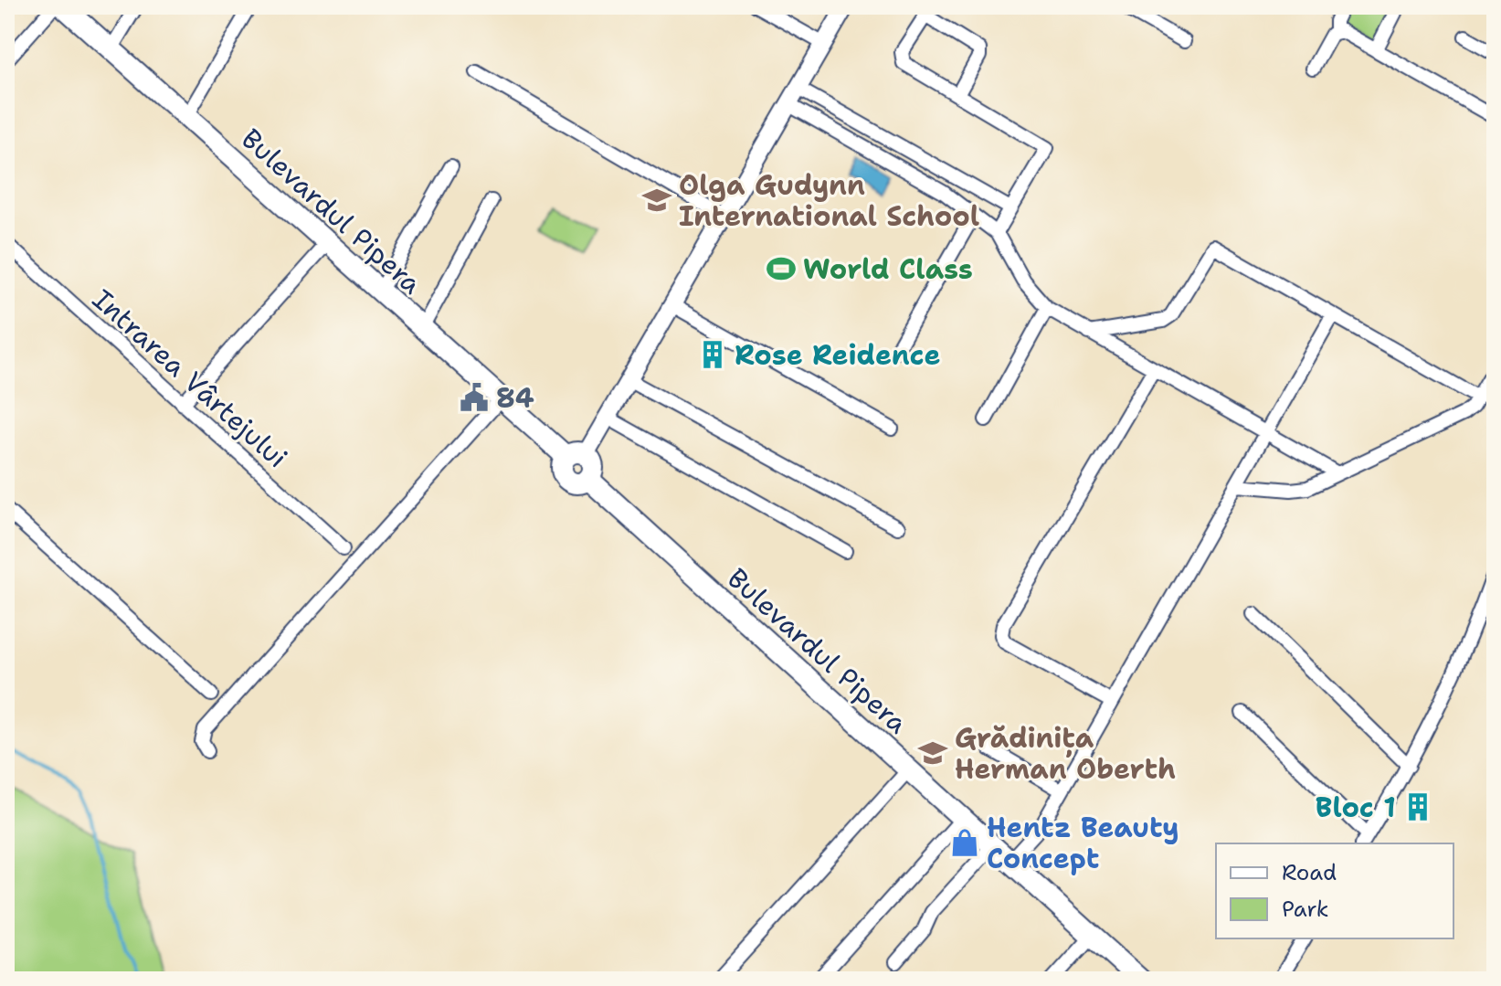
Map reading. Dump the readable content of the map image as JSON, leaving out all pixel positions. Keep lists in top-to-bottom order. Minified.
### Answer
{"streets":{"main road":["Bulevardul Pipera"],"street":["Intrarea Vârtejului"]},"places":{"school or university":["Olga Gudynn International School","Grădinița Herman Oberth"],"sports":["World Class"],"building":["Rose Reidence","Bloc 1"],"public building":["84"],"shop":["Hentz Beauty Concept"]},"legend":["Road","Park"]}
